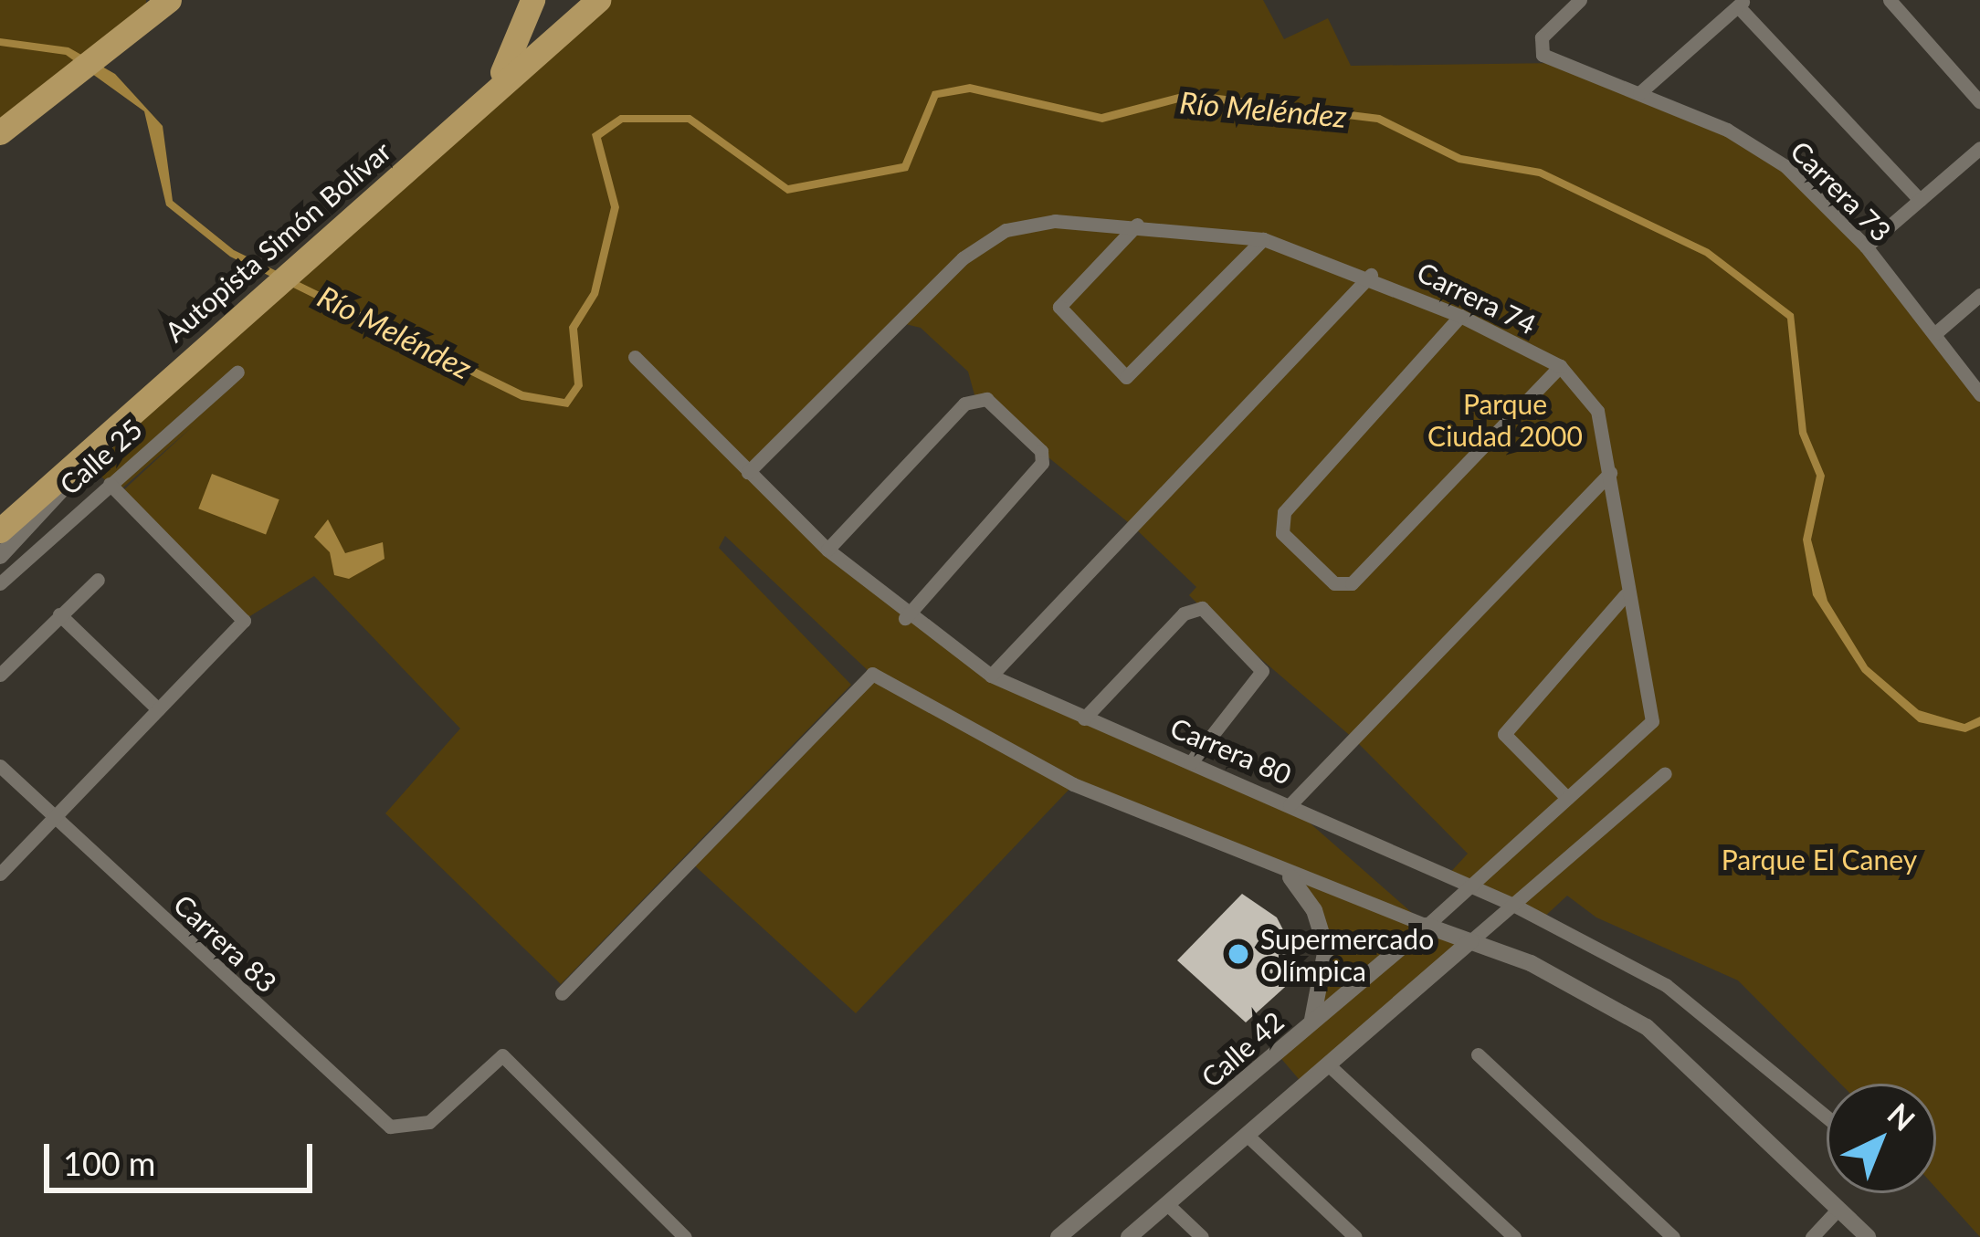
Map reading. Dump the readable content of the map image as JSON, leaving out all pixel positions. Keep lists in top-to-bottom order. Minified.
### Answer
{"streets":{"highway":["Autopista Simón Bolívar"],"street":["Carrera 73","Carrera 74","Calle 25","Carrera 80","Carrera 83","Calle 42"]},"crossings":[["Autopista Simón Bolívar","Calle 25"],["Carrera 74","Carrera 80"],["Carrera 74","Calle 42"],["Carrera 80","Calle 42"]],"water":["Río Meléndez"],"parks":["Parque Ciudad 2000","Parque El Caney"],"places":["Supermercado Olímpica"],"scale_bar":"100 m","north":"top right"}
